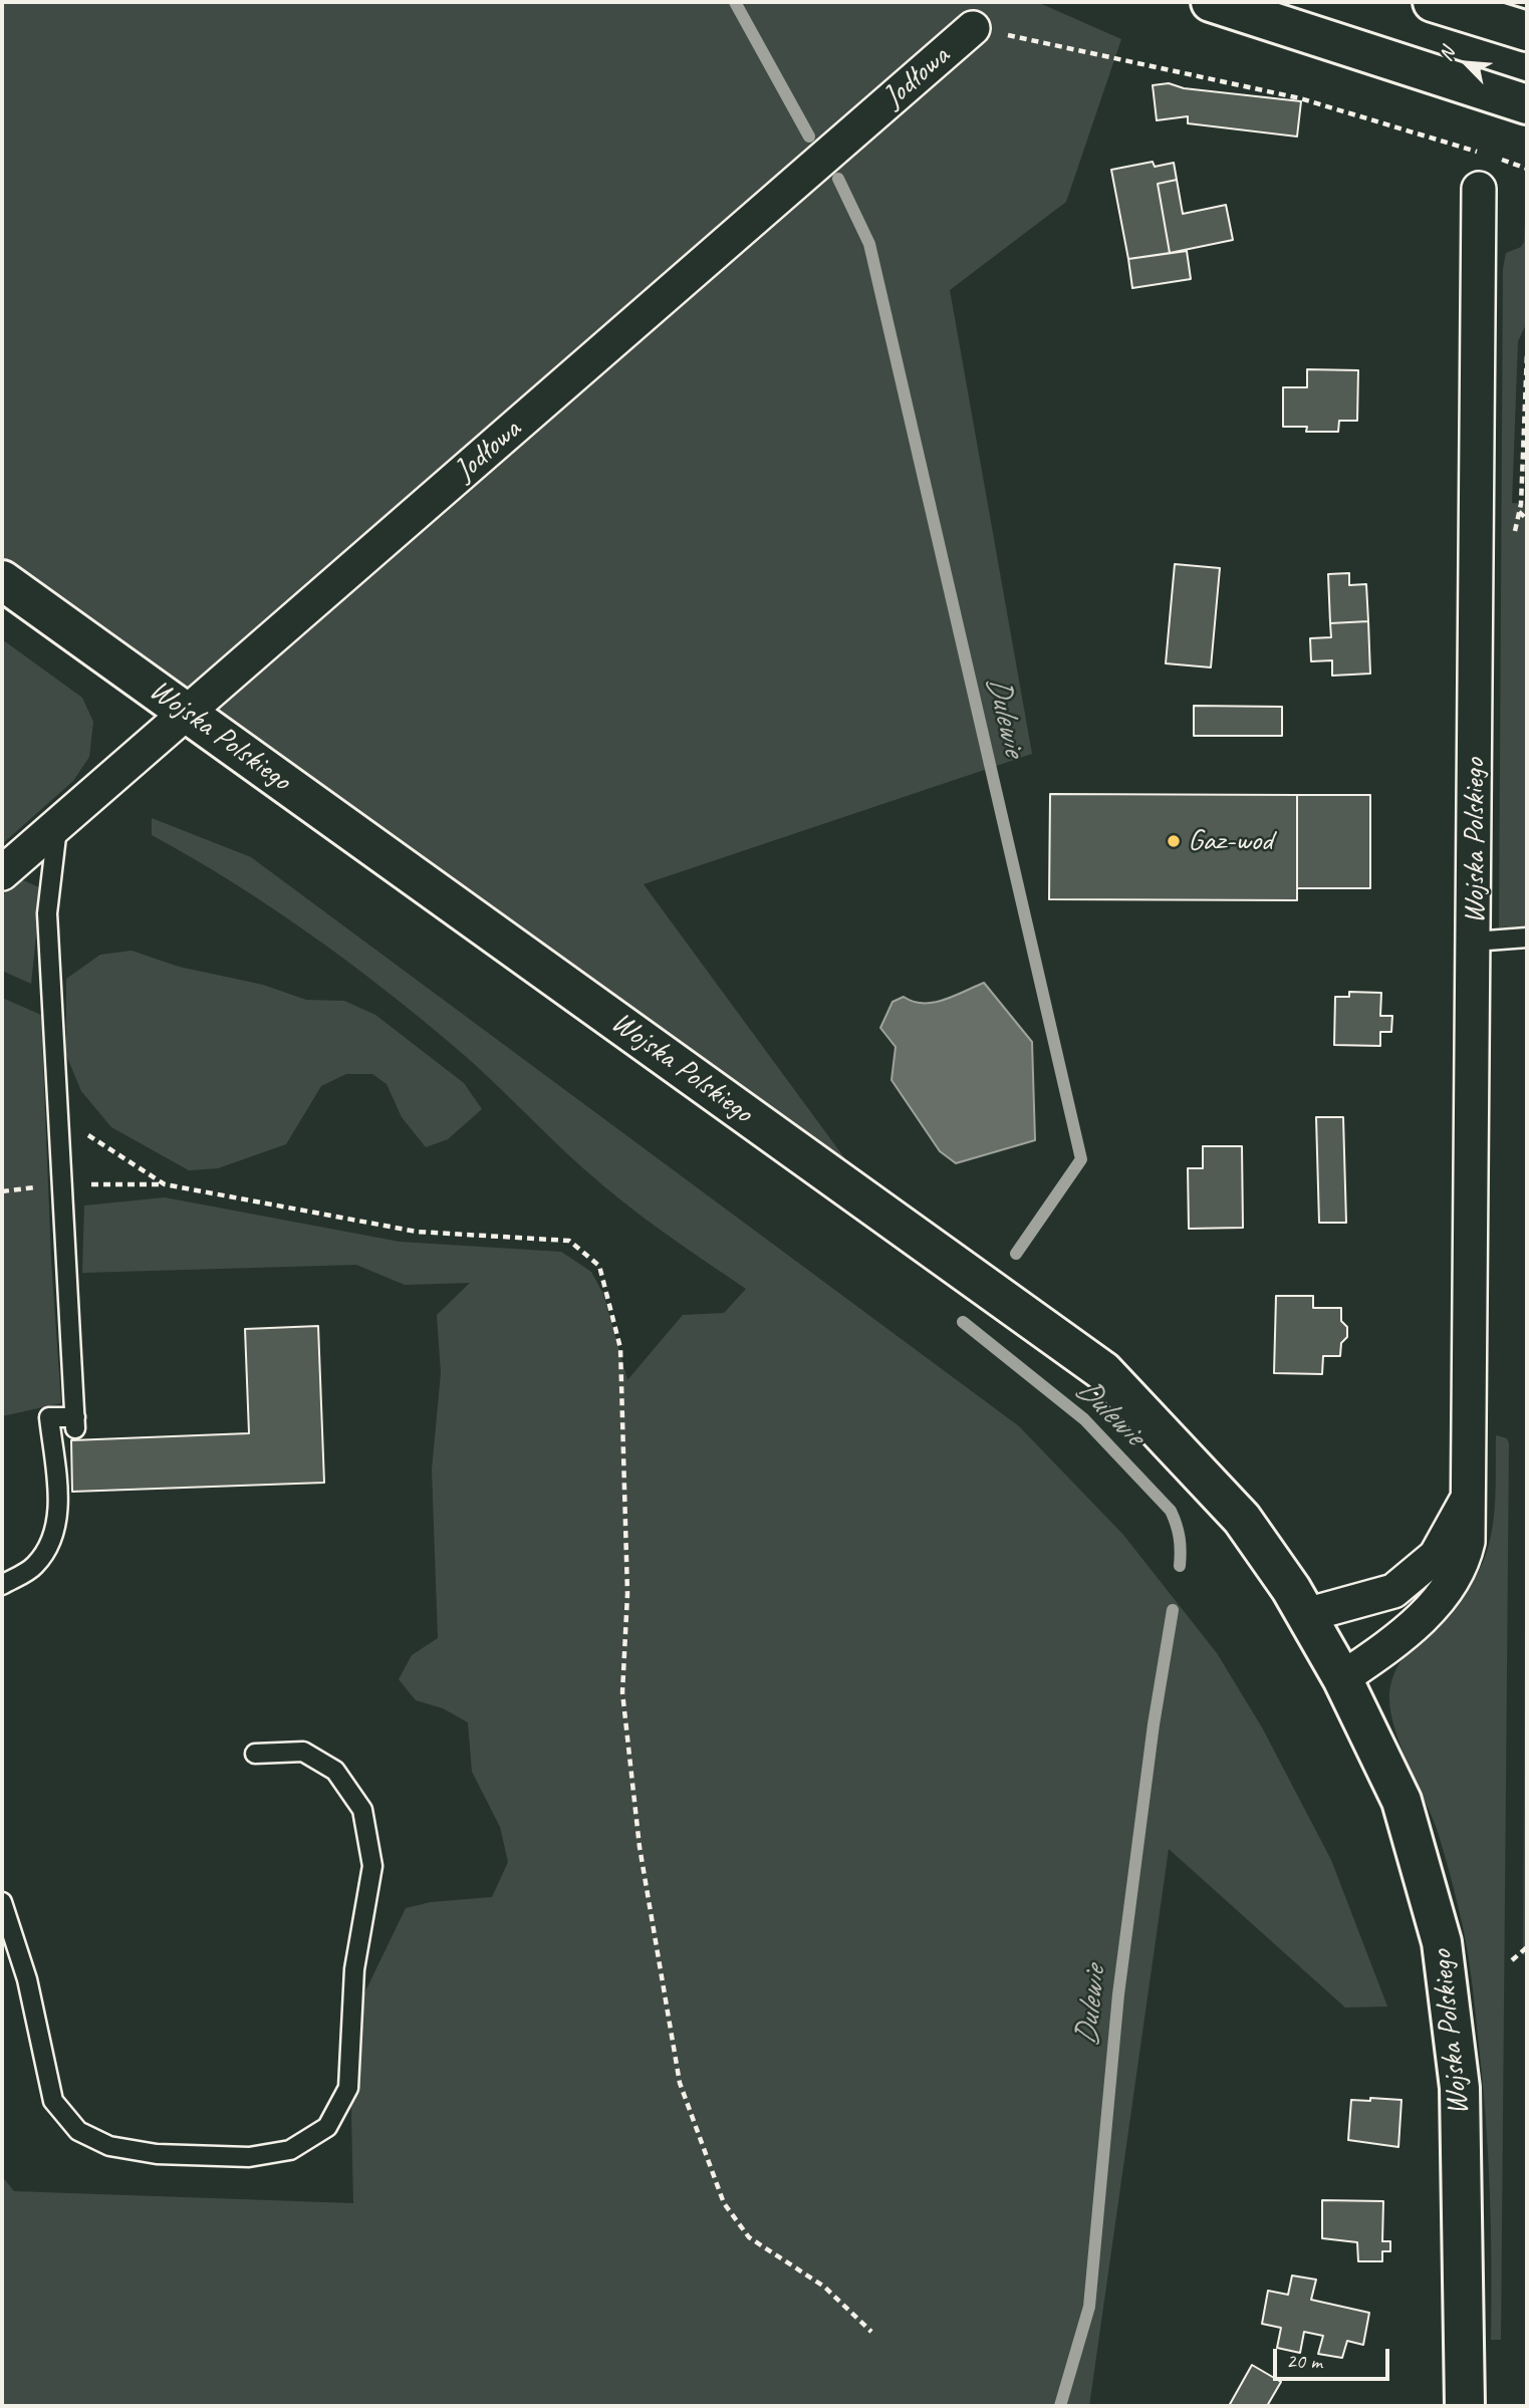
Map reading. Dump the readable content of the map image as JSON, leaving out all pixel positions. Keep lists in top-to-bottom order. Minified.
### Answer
{"streets":{"main road":["Wojska Polskiego"],"street":["Jodłowa"]},"crossings":[["Jodłowa","Wojska Polskiego"]],"water":["Dulewie"],"places":["Gaz-wod"],"scale_bar":"20 m","north":"top left"}
